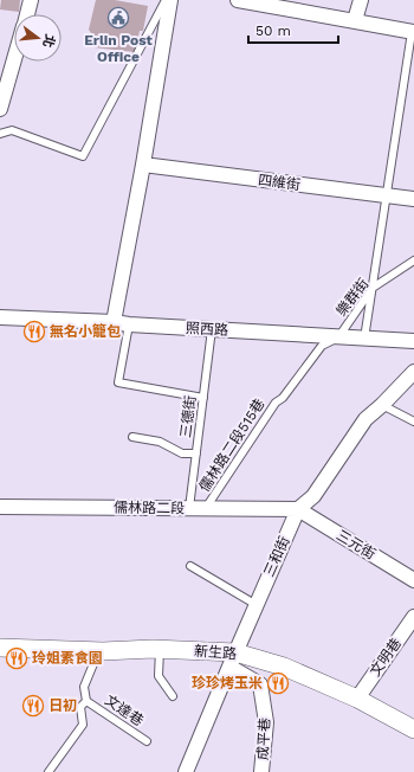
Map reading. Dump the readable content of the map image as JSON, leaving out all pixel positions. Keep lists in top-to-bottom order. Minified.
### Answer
{"streets":{"street":["四維街","照西路","儒林路二段","三元街","三和街","新生路","文明巷","成平巷"],"lane":["樂群街","三德街","儒林路二段515巷","文達巷"]},"crossings":[["樂群街","照西路"],["樂群街","儒林路二段515巷"],["照西路","三德街"],["照西路","儒林路二段515巷"],["三德街","儒林路二段"],["儒林路二段515巷","儒林路二段"],["儒林路二段","三元街"],["儒林路二段","三和街"],["三元街","三和街"],["三和街","新生路"],["三和街","成平巷"],["新生路","文明巷"],["新生路","文達巷"],["新生路","成平巷"]],"places":{"public building":["Erlin Post Office"],"restaurant":["無名小籠包","玲姐素食園","珍珍烤玉米","日初"]},"scale_bar":"50 m","north":"right"}
